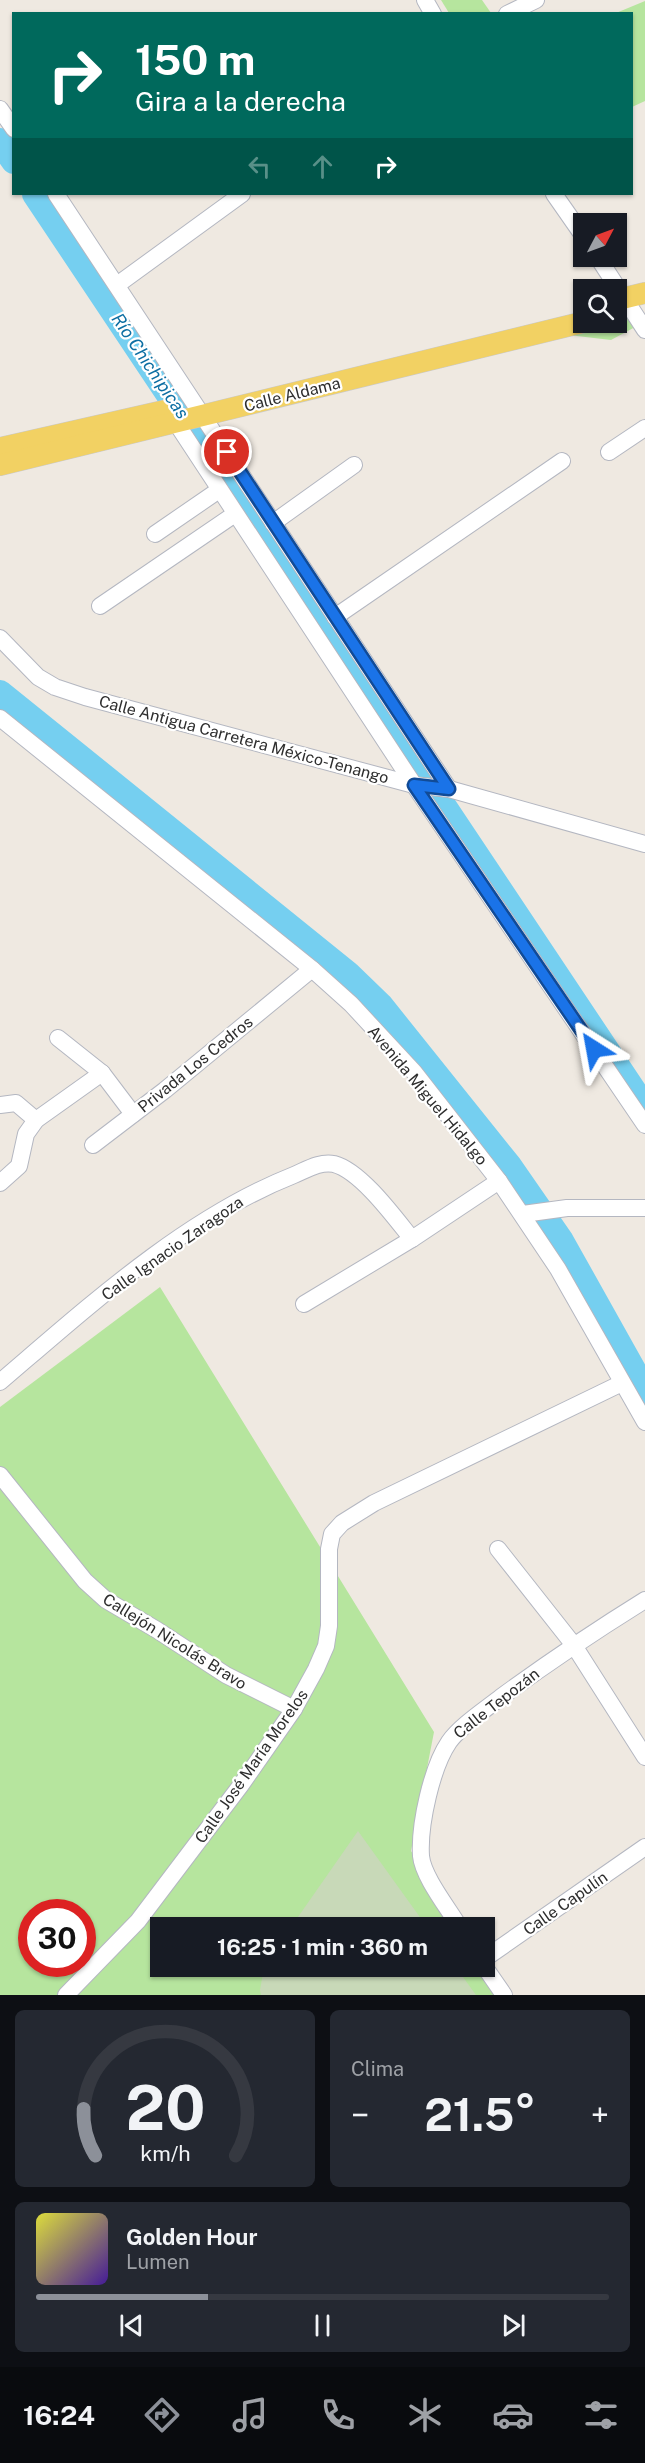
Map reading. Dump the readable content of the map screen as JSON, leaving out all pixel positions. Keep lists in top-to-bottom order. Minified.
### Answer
{"streets":{"main road":["Calle Aldama"],"street":["Calle Antigua Carretera México-Tenango","Privada Los Cedros","Avenida Miguel Hidalgo","Calle Ignacio Zaragoza","Callejón Nicolás Bravo","Calle Tepozán","Calle José María Morelos","Calle Capulín"]},"crossings":[["Privada Los Cedros","Avenida Miguel Hidalgo"],["Avenida Miguel Hidalgo","Calle José María Morelos"],["Callejón Nicolás Bravo","Calle José María Morelos"]],"water":["Río Chichipicas"],"north":"top right","page":{"turn":["150 m","Gira a la derecha"],"limit":"30","trip":"16:25 · 1 min · 360 m","tile":"Clima","heat":["−","21.5°","+"],"song":["Golden Hour","Lumen"],"tabs":"16:24","gauge":["20","km/h"]}}
